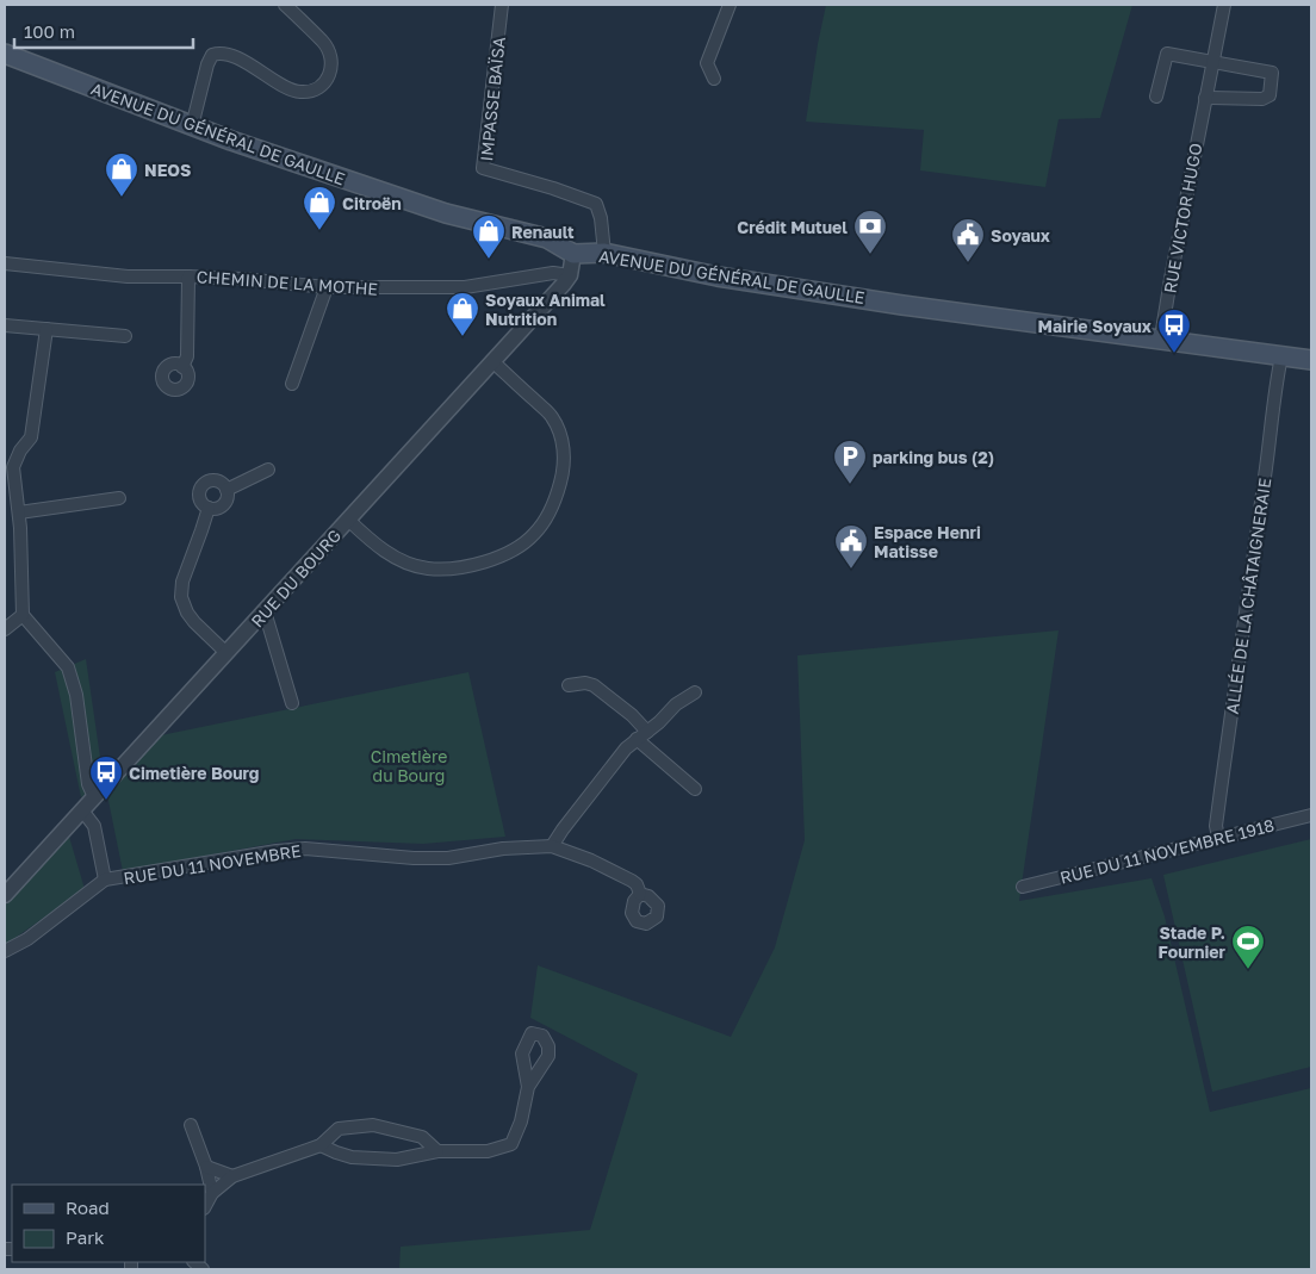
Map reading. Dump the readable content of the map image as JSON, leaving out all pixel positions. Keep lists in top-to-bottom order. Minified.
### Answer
{"streets":{"main road":["AVENUE DU GÉNÉRAL DE GAULLE"],"street":["IMPASSE BAÏSA","RUE VICTOR HUGO","CHEMIN DE LA MOTHE","RUE DU BOURG","ALLÉE DE LA CHÂTAIGNERAIE","RUE DU 11 NOVEMBRE 1918","RUE DU 11 NOVEMBRE"]},"crossings":[["IMPASSE BAÏSA","AVENUE DU GÉNÉRAL DE GAULLE"],["AVENUE DU GÉNÉRAL DE GAULLE","RUE VICTOR HUGO"],["AVENUE DU GÉNÉRAL DE GAULLE","ALLÉE DE LA CHÂTAIGNERAIE"],["CHEMIN DE LA MOTHE","RUE DU BOURG"],["ALLÉE DE LA CHÂTAIGNERAIE","RUE DU 11 NOVEMBRE 1918"]],"parks":["Cimetière du Bourg"],"places":{"shop":["NEOS","Citroën","Renault","Soyaux Animal Nutrition"],"bank":["Crédit Mutuel"],"public building":["Soyaux","Espace Henri Matisse"],"bus stop":["Mairie Soyaux","Cimetière Bourg"],"parking":["parking bus (2)"],"sports":["Stade P. Fournier"]},"legend":["Road","Park"],"scale_bar":"100 m"}
